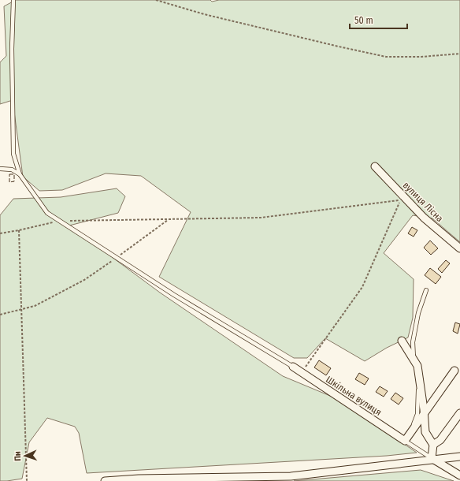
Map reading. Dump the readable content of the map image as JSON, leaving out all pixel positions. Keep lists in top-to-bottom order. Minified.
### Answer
{"streets":{"street":["вулиця Лісна","Шкільна вулиця"]},"scale_bar":"50 m","north":"left"}
